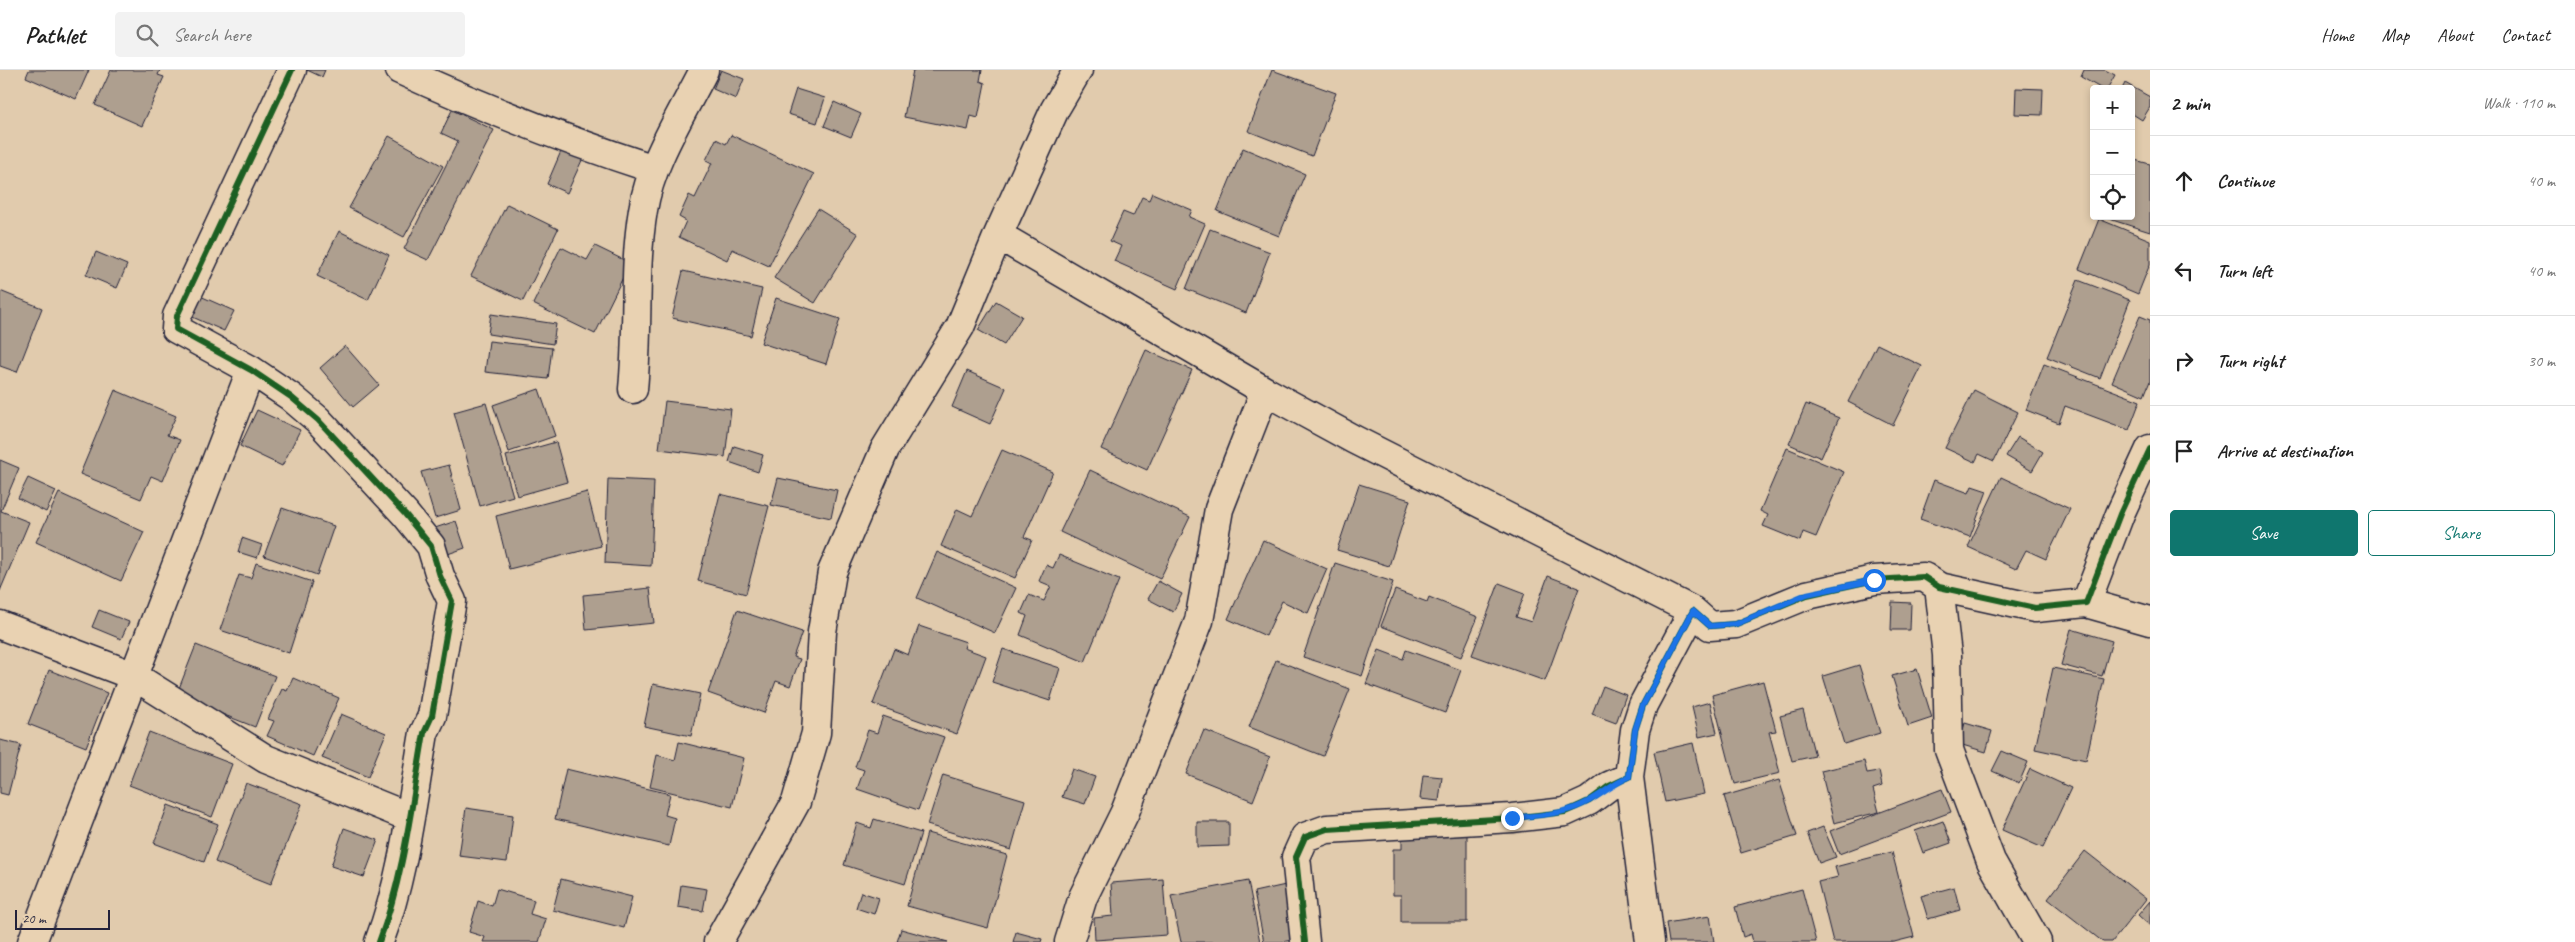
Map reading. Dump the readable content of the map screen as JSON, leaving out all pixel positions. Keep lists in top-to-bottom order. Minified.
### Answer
{"scale_bar":"20 m","page":{"header":"Pathlet","search":"Search here","nav":["Home","Map","About","Contact"],"heading":["2 min","Walk · 110 m"],"map_buttons":["+","−"],"list":[["Continue","40 m"],["Turn left","40 m"],["Turn right","30 m"],"Arrive at destination"],"buttons":["Save","Share"],"scale":"20 m"}}
